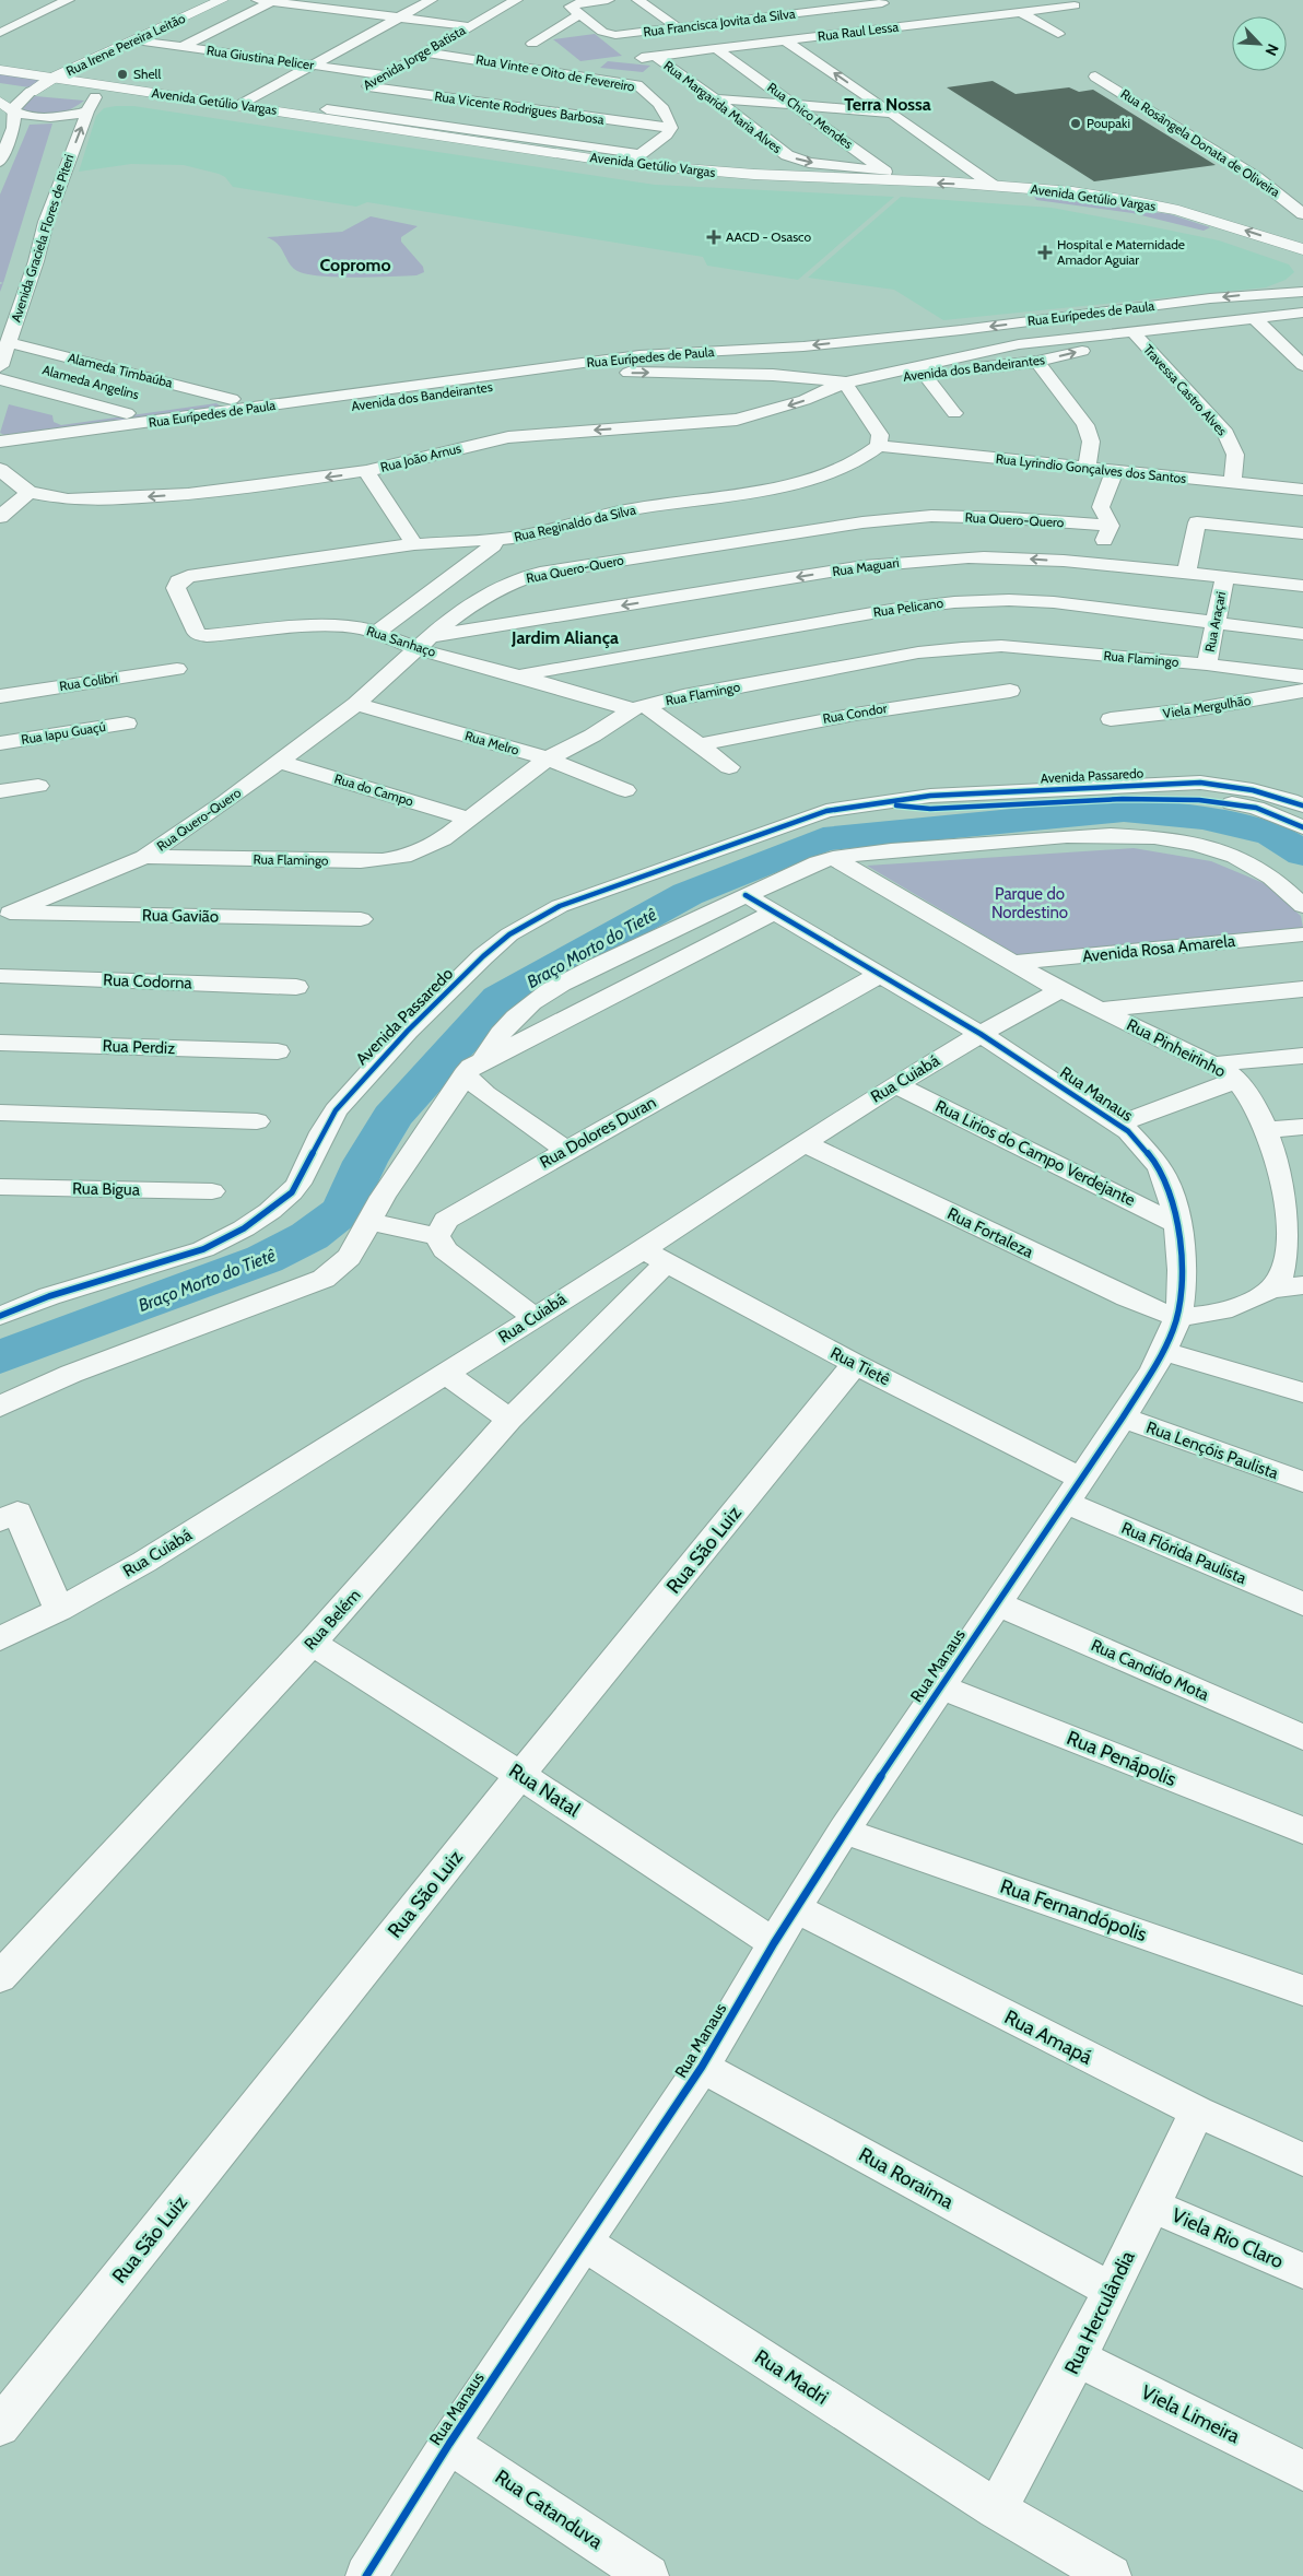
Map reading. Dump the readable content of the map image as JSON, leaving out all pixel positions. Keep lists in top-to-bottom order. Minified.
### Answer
{"streets":{"main road":["Rua Irene Pereira Leitão","Avenida Getúlio Vargas"],"street":["Rua Francisca Jovita da Silva","Rua Raul Lessa","Rua Giustina Pelicer","Avenida Jorge Batista","Rua Vinte e Oito de Fevereiro","Rua Margarida Maria Alves","Rua Vicente Rodrigues Barbosa","Rua Chico Mendes","Rua Rosângela Donata de Oliveira","Avenida Graciela Flores de Piteri","Rua Eurípedes de Paula","Avenida dos Bandeirantes","Alameda Timbaúba","Alameda Angelins","Travessa Castro Alves","Rua João Arnus","Rua Lyrindio Gonçalves dos Santos","Rua Quero-Quero","Rua Reginaldo da Silva","Rua Maguari","Rua Pelicano","Rua Araçari","Rua Sanhaço","Rua Flamingo","Rua Colibri","Viela Mergulhão","Rua Condor","Rua Iapu Guaçú","Rua Melro","Avenida Passaredo","Rua do Campo","Rua Gavião","Avenida Rosa Amarela","Rua Codorna","Rua Perdiz","Rua Pinheirinho","Rua Cuiabá","Rua Manaus","Rua Dolores Duran","Rua Lirios do Campo Verdejante","Rua Bigua","Rua Fortaleza","Rua Tietê","Rua Lençóis Paulista","Rua São Luiz","Rua Flórida Paulista","Rua Belém","Rua Candido Mota","Rua Penápolis","Rua Natal","Rua Fernandópolis","Rua Amapá","Rua Roraima","Viela Rio Claro","Rua Herculândia","Rua Madri","Viela Limeira","Rua Catanduva"]},"crossings":[["Rua Raul Lessa","Rua Margarida Maria Alves"],["Rua Raul Lessa","Rua Chico Mendes"],["Rua Irene Pereira Leitão","Rua Giustina Pelicer"],["Rua Irene Pereira Leitão","Avenida Getúlio Vargas"],["Rua Giustina Pelicer","Avenida Jorge Batista"],["Avenida Jorge Batista","Rua Vinte e Oito de Fevereiro"],["Avenida Jorge Batista","Rua Vicente Rodrigues Barbosa"],["Rua Vinte e Oito de Fevereiro","Rua Vicente Rodrigues Barbosa"],["Avenida Getúlio Vargas","Rua Chico Mendes"],["Avenida Getúlio Vargas","Avenida Graciela Flores de Piteri"],["Rua Margarida Maria Alves","Rua Chico Mendes"],["Avenida Graciela Flores de Piteri","Alameda Timbaúba"],["Avenida Graciela Flores de Piteri","Alameda Angelins"],["Avenida dos Bandeirantes","Travessa Castro Alves"],["Avenida dos Bandeirantes","Rua João Arnus"],["Travessa Castro Alves","Rua Lyrindio Gonçalves dos Santos"],["Rua Lyrindio Gonçalves dos Santos","Rua Reginaldo da Silva"],["Rua Quero-Quero","Rua Maguari"],["Rua Quero-Quero","Rua Sanhaço"],["Rua Quero-Quero","Rua Flamingo"],["Rua Quero-Quero","Rua Melro"],["Rua Quero-Quero","Rua do Campo"],["Rua Quero-Quero","Rua Gavião"],["Rua Reginaldo da Silva","Rua Sanhaço"],["Rua Maguari","Rua Araçari"],["Rua Maguari","Rua Sanhaço"],["Rua Pelicano","Rua Araçari"],["Rua Pelicano","Rua Sanhaço"],["Rua Araçari","Rua Flamingo"],["Rua Sanhaço","Rua Flamingo"],["Rua Sanhaço","Rua Condor"],["Rua Flamingo","Rua Melro"],["Rua Flamingo","Rua do Campo"],["Avenida Rosa Amarela","Rua Pinheirinho"],["Rua Pinheirinho","Rua Cuiabá"],["Rua Cuiabá","Rua Manaus"],["Rua Cuiabá","Rua Lirios do Campo Verdejante"],["Rua Cuiabá","Rua Fortaleza"],["Rua Cuiabá","Rua Tietê"],["Rua Cuiabá","Rua Belém"],["Rua Manaus","Rua Dolores Duran"],["Rua Manaus","Rua Lirios do Campo Verdejante"],["Rua Manaus","Rua Fortaleza"],["Rua Manaus","Rua Tietê"],["Rua Manaus","Rua Lençóis Paulista"],["Rua Manaus","Rua Flórida Paulista"],["Rua Manaus","Rua Candido Mota"],["Rua Manaus","Rua Penápolis"],["Rua Manaus","Rua Natal"],["Rua Manaus","Rua Fernandópolis"],["Rua Manaus","Rua Amapá"],["Rua Manaus","Rua Roraima"],["Rua Manaus","Rua Madri"],["Rua Manaus","Rua Catanduva"],["Rua Tietê","Rua São Luiz"],["Rua Tietê","Rua Flórida Paulista"],["Rua Tietê","Rua Belém"],["Rua São Luiz","Rua Natal"],["Rua Belém","Rua Natal"],["Rua Amapá","Rua Herculândia"],["Rua Roraima","Rua Herculândia"],["Viela Rio Claro","Rua Herculândia"],["Rua Herculândia","Rua Madri"],["Rua Herculândia","Viela Limeira"]],"one_way":["Avenida Graciela Flores de Piteri","Rua Eurípedes de Paula","Avenida dos Bandeirantes","Rua João Arnus","Rua Maguari"],"districts":["Terra Nossa","Copromo","Jardim Aliança"],"water":["Braço Morto do Tietê"],"parks":["Parque do Nordestino"],"places":{"other":["Shell","Poupaki"],"health":["AACD - Osasco","Hospital e Maternidade Amador Aguiar"]},"north":"bottom right"}
